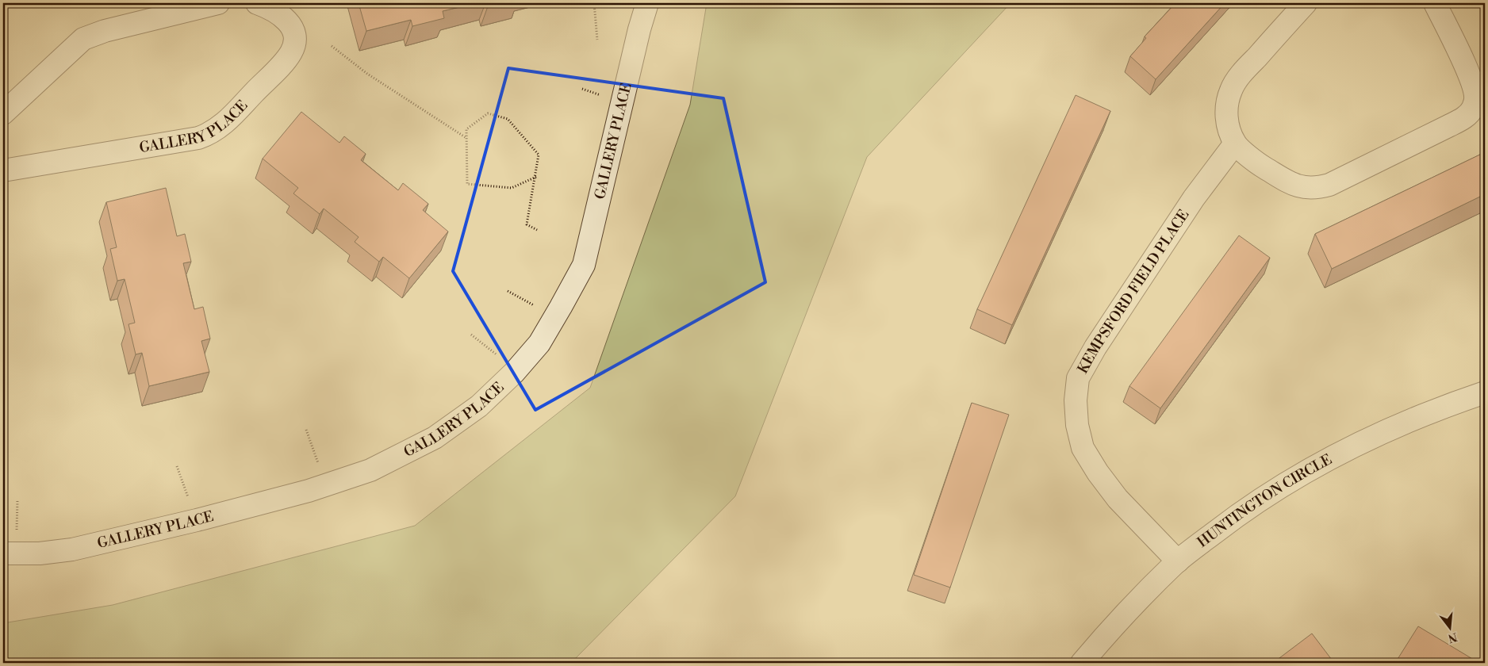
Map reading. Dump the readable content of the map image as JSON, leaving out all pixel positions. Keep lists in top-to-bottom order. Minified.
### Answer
{"streets":{"street":["GALLERY PLACE","KEMPSFORD FIELD PLACE","HUNTINGTON CIRCLE"]},"crossings":[["KEMPSFORD FIELD PLACE","HUNTINGTON CIRCLE"]],"north":"bottom"}
